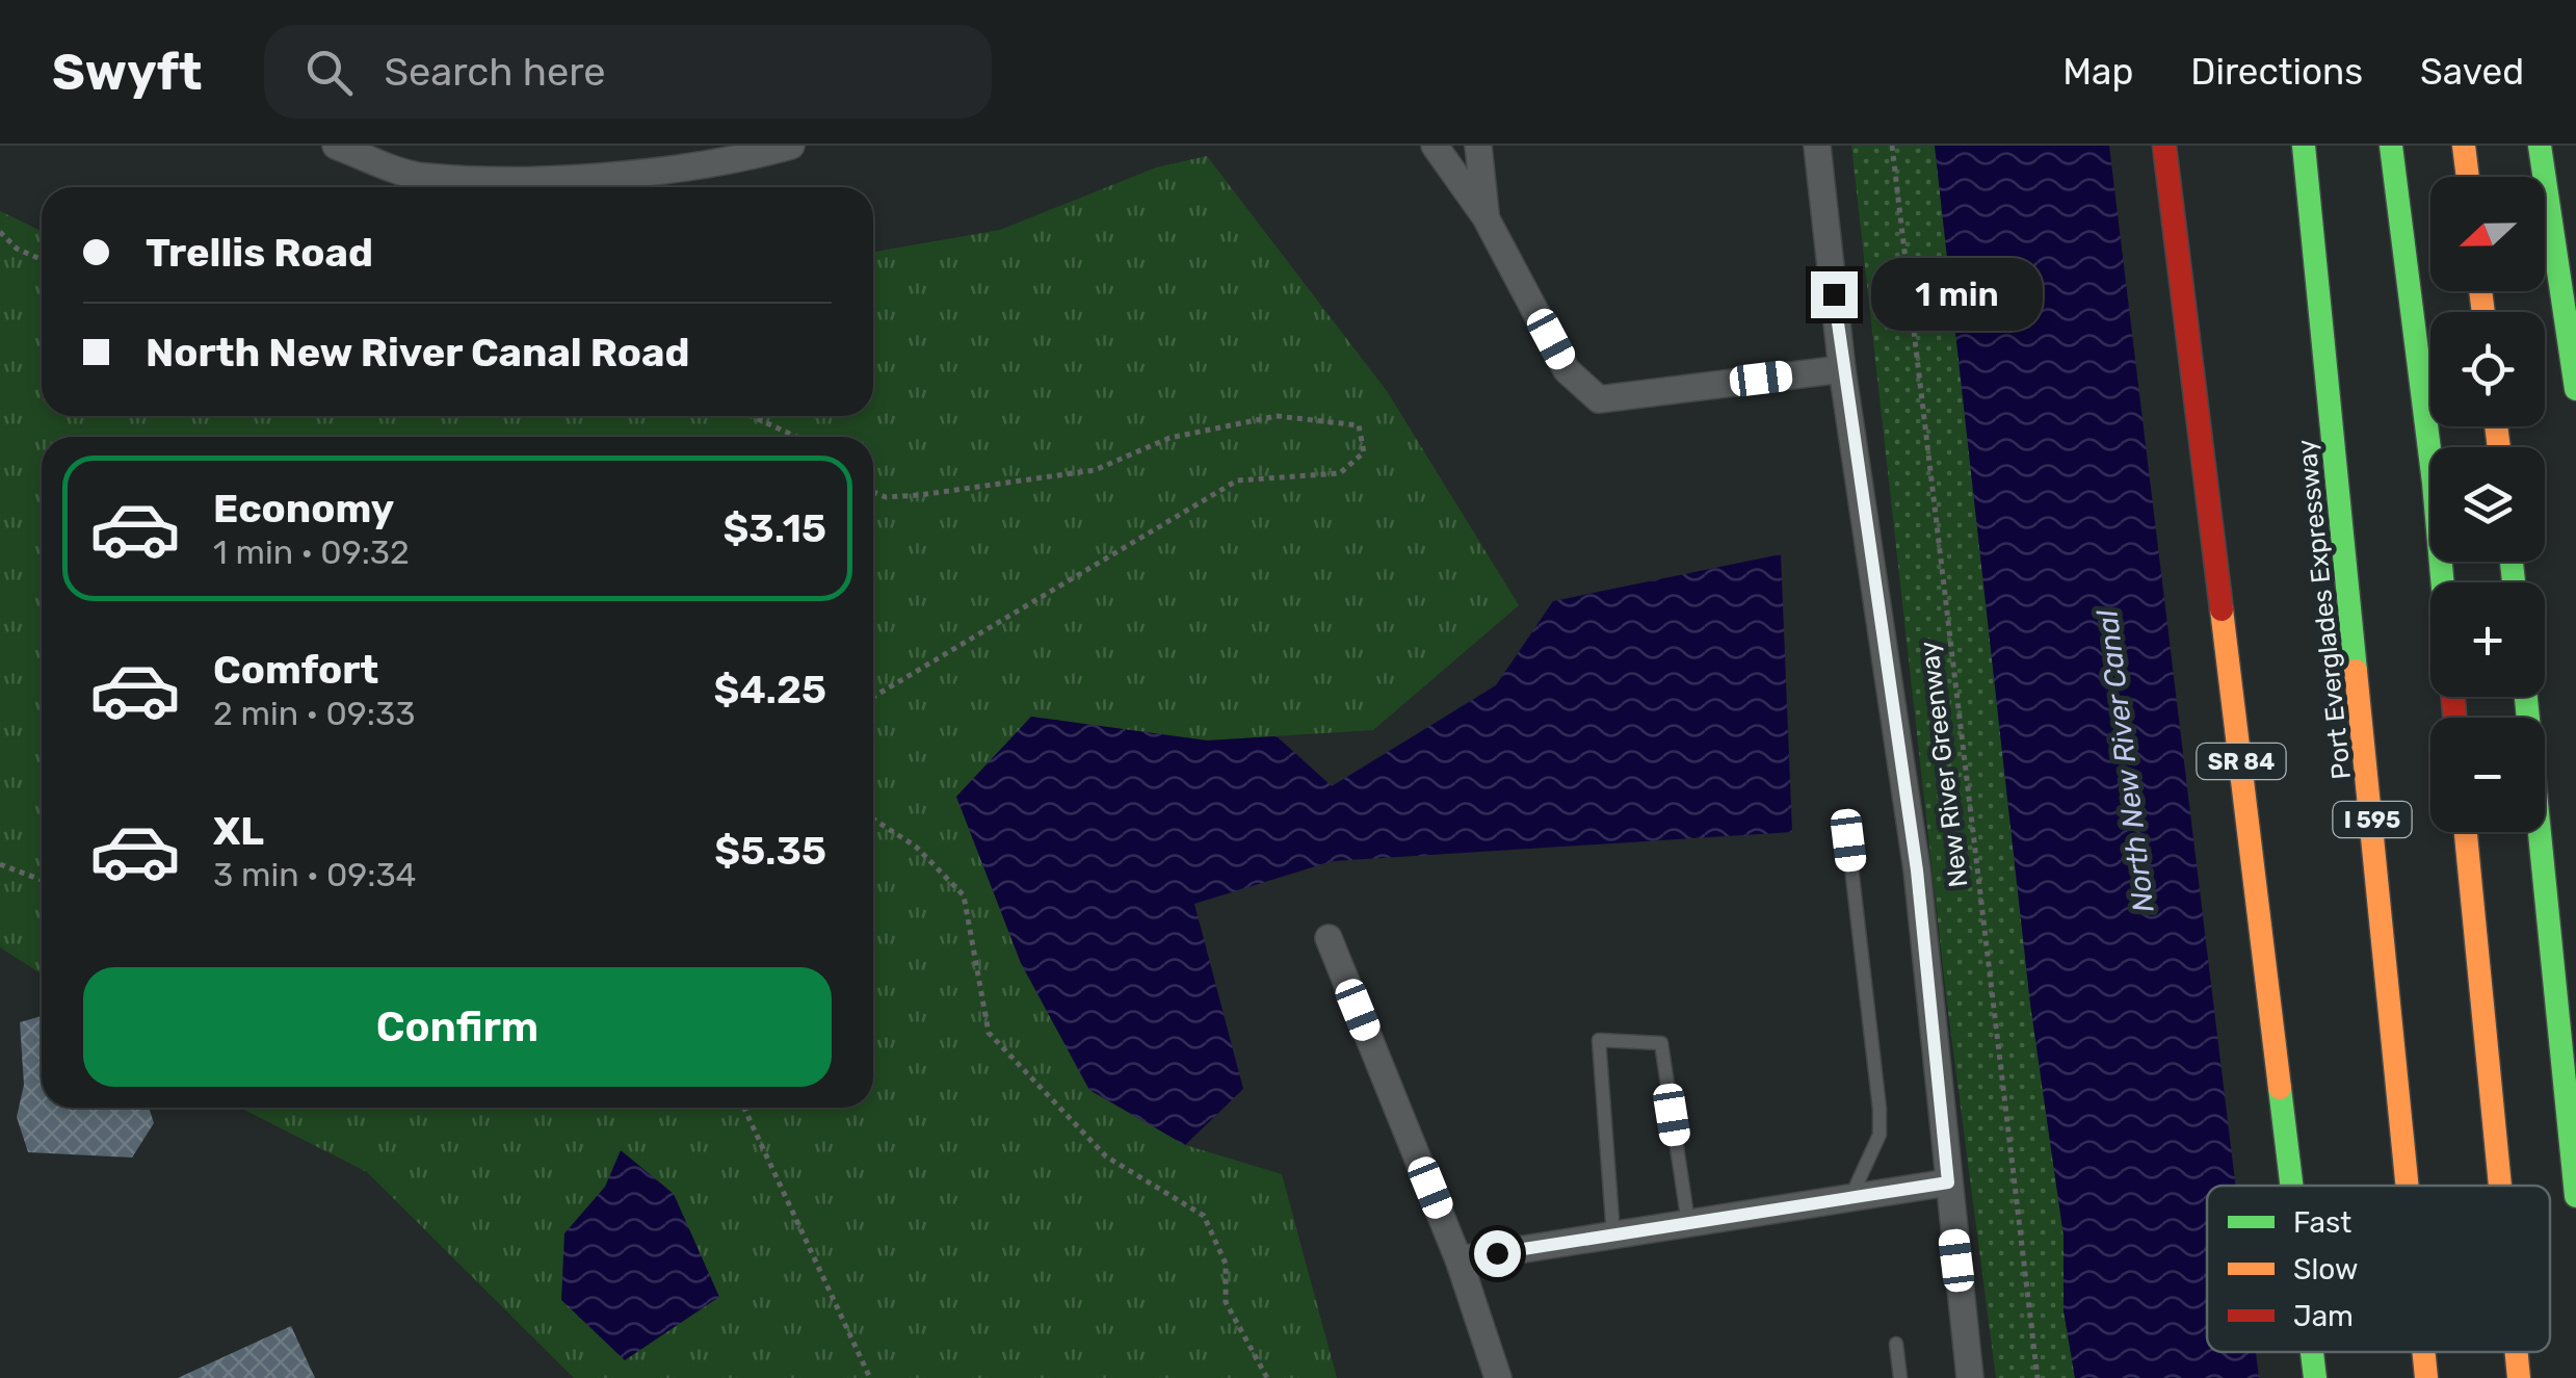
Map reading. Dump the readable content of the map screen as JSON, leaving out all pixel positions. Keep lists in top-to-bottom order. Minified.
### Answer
{"streets":{"main road":["Port Everglades Expressway","SR 84","I 595"],"path":["New River Greenway"]},"water":["North New River Canal"],"legend":["Fast","Slow","Jam"],"north":"left","page":{"header":"Swyft","search":"Search here","nav":["Map","Directions","Saved"],"map_buttons":["+","−"],"banner":["Trellis Road","North New River Canal Road"],"bubble":"1 min","list":[{"name":"Economy","note":"1 min · 09:32","value":"$3.15"},{"name":"Comfort","note":"2 min · 09:33","value":"$4.25"},{"name":"XL","note":"3 min · 09:34","value":"$5.35"}],"buttons":"Confirm"}}
